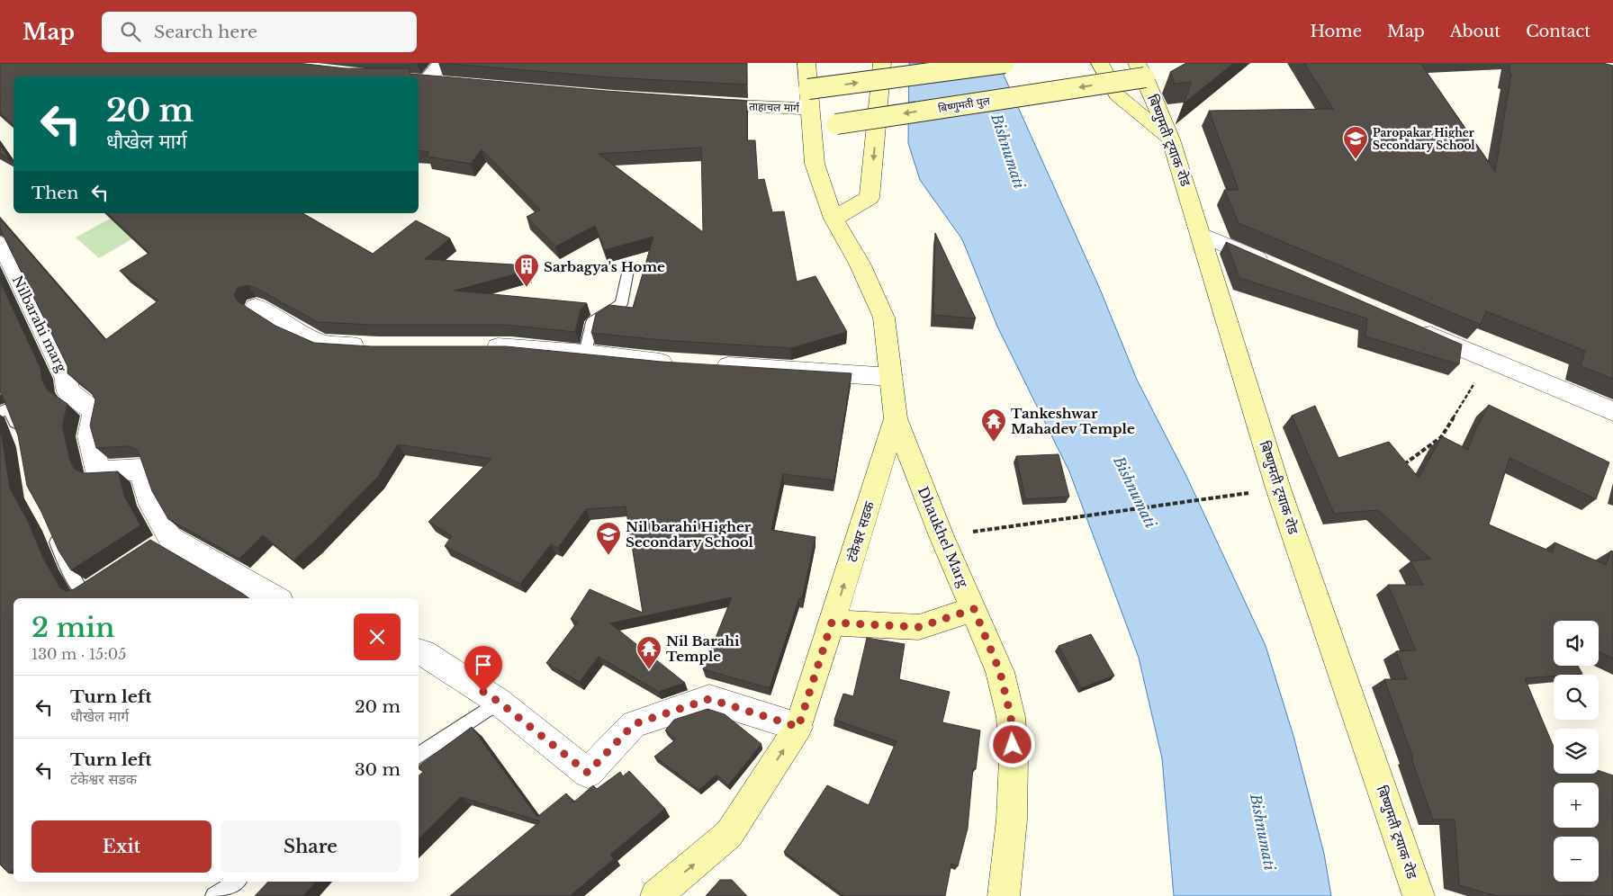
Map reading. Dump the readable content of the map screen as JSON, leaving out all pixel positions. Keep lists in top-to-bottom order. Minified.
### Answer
{"streets":{"main road":["बिष्णुमती पुल","ताहाचल मार्ग","बिष्णुमती ट्रयाक रोड","टंकेश्वर सडक","Dhaukhel Marg"],"street":["Nilbarahi marg"]},"crossings":[["बिष्णुमती पुल","ताहाचल मार्ग"],["बिष्णुमती पुल","बिष्णुमती ट्रयाक रोड"],["बिष्णुमती पुल","टंकेश्वर सडक"],["ताहाचल मार्ग","टंकेश्वर सडक"],["टंकेश्वर सडक","Dhaukhel Marg"]],"one_way":["टंकेश्वर सडक"],"water":["Bishnumati"],"places":{"school or university":["Paropakar Higher Secondary School","Nil barahi Higher Secondary School"],"building":["Sarbagya's Home"],"temple":["Tankeshwar Mahadev Temple","Nil Barahi Temple"]},"page":{"header":"Map","search":"Search here","nav":["Home","Map","About","Contact"],"turn":["20 m","धौखेल मार्ग"],"then":"Then","heading":["2 min","130 m · 15:05"],"map_buttons":["+","−"],"list":[{"name":"Turn left","note":"धौखेल मार्ग","value":"20 m"},{"name":"Turn left","note":"टंकेश्वर सडक","value":"30 m"}],"buttons":["Exit","Share"]}}
